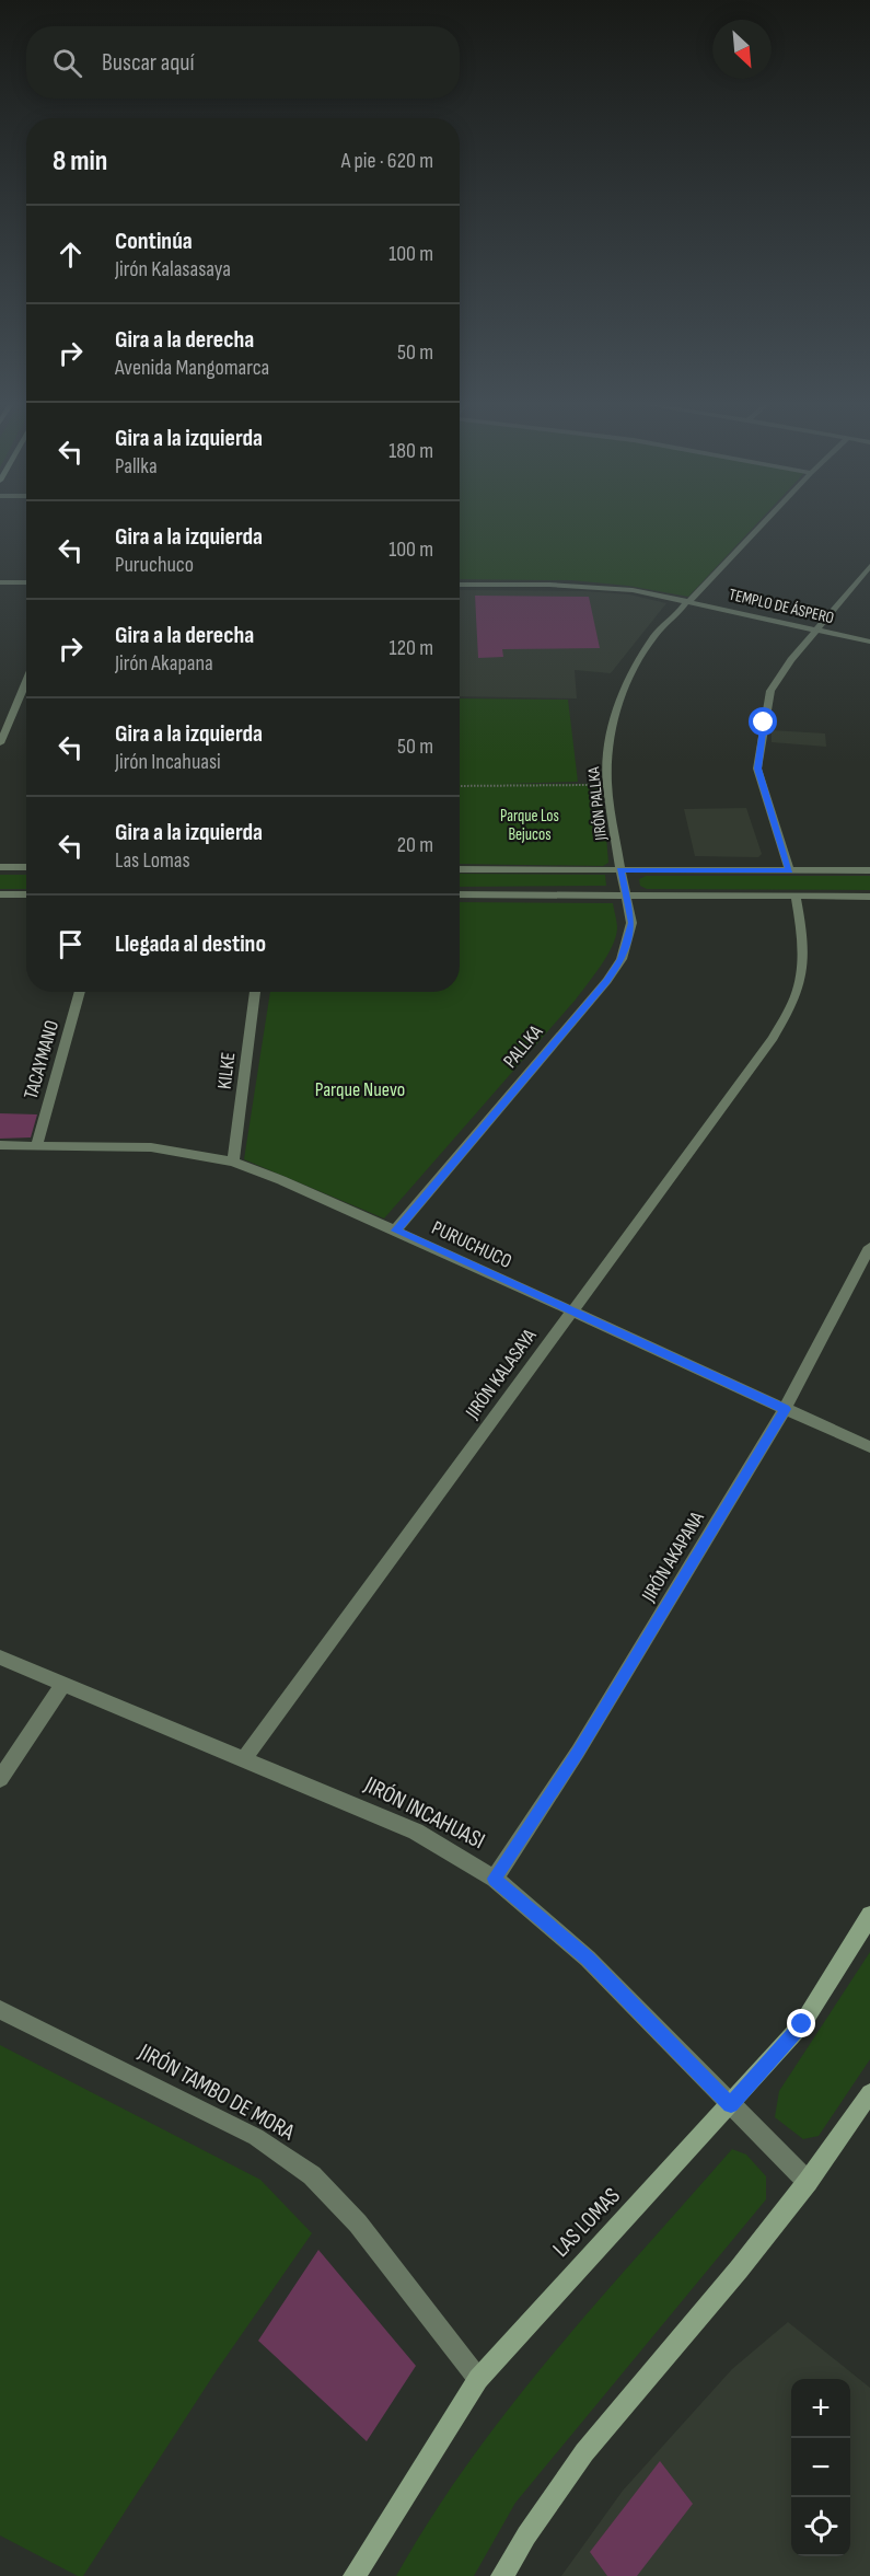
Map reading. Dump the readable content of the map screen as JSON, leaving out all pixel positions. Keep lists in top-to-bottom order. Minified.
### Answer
{"streets":{"street":["TEMPLO DE ÁSPERO","JIRÓN PALLKA","PALLKA","TACAYMANO","KILKE","PURUCHUCO","JIRÓN KALASAYA","JIRÓN AKAPANA","JIRÓN INCAHUASI","JIRÓN TAMBO DE MORA","LAS LOMAS"]},"crossings":[["TEMPLO DE ÁSPERO","JIRÓN PALLKA"],["JIRÓN PALLKA","PALLKA"],["PALLKA","PURUCHUCO"],["TACAYMANO","PURUCHUCO"],["KILKE","PURUCHUCO"],["PURUCHUCO","JIRÓN KALASAYA"],["PURUCHUCO","JIRÓN AKAPANA"],["JIRÓN KALASAYA","JIRÓN INCAHUASI"],["JIRÓN AKAPANA","JIRÓN INCAHUASI"],["JIRÓN INCAHUASI","LAS LOMAS"],["JIRÓN TAMBO DE MORA","LAS LOMAS"]],"parks":["Parque Los Bejucos","Parque Nuevo"],"north":"bottom right","page":{"search":"Buscar aquí","heading":["8 min","A pie · 620 m"],"list":[["Continúa","Jirón Kalasasaya","100 m"],["Gira a la derecha","Avenida Mangomarca","50 m"],["Gira a la izquierda","Pallka","180 m"],["Gira a la izquierda","Puruchuco","100 m"],["Gira a la derecha","Jirón Akapana","120 m"],["Gira a la izquierda","Jirón Incahuasi","50 m"],["Gira a la izquierda","Las Lomas","20 m"],"Llegada al destino"],"map_buttons":["+","−"]}}
